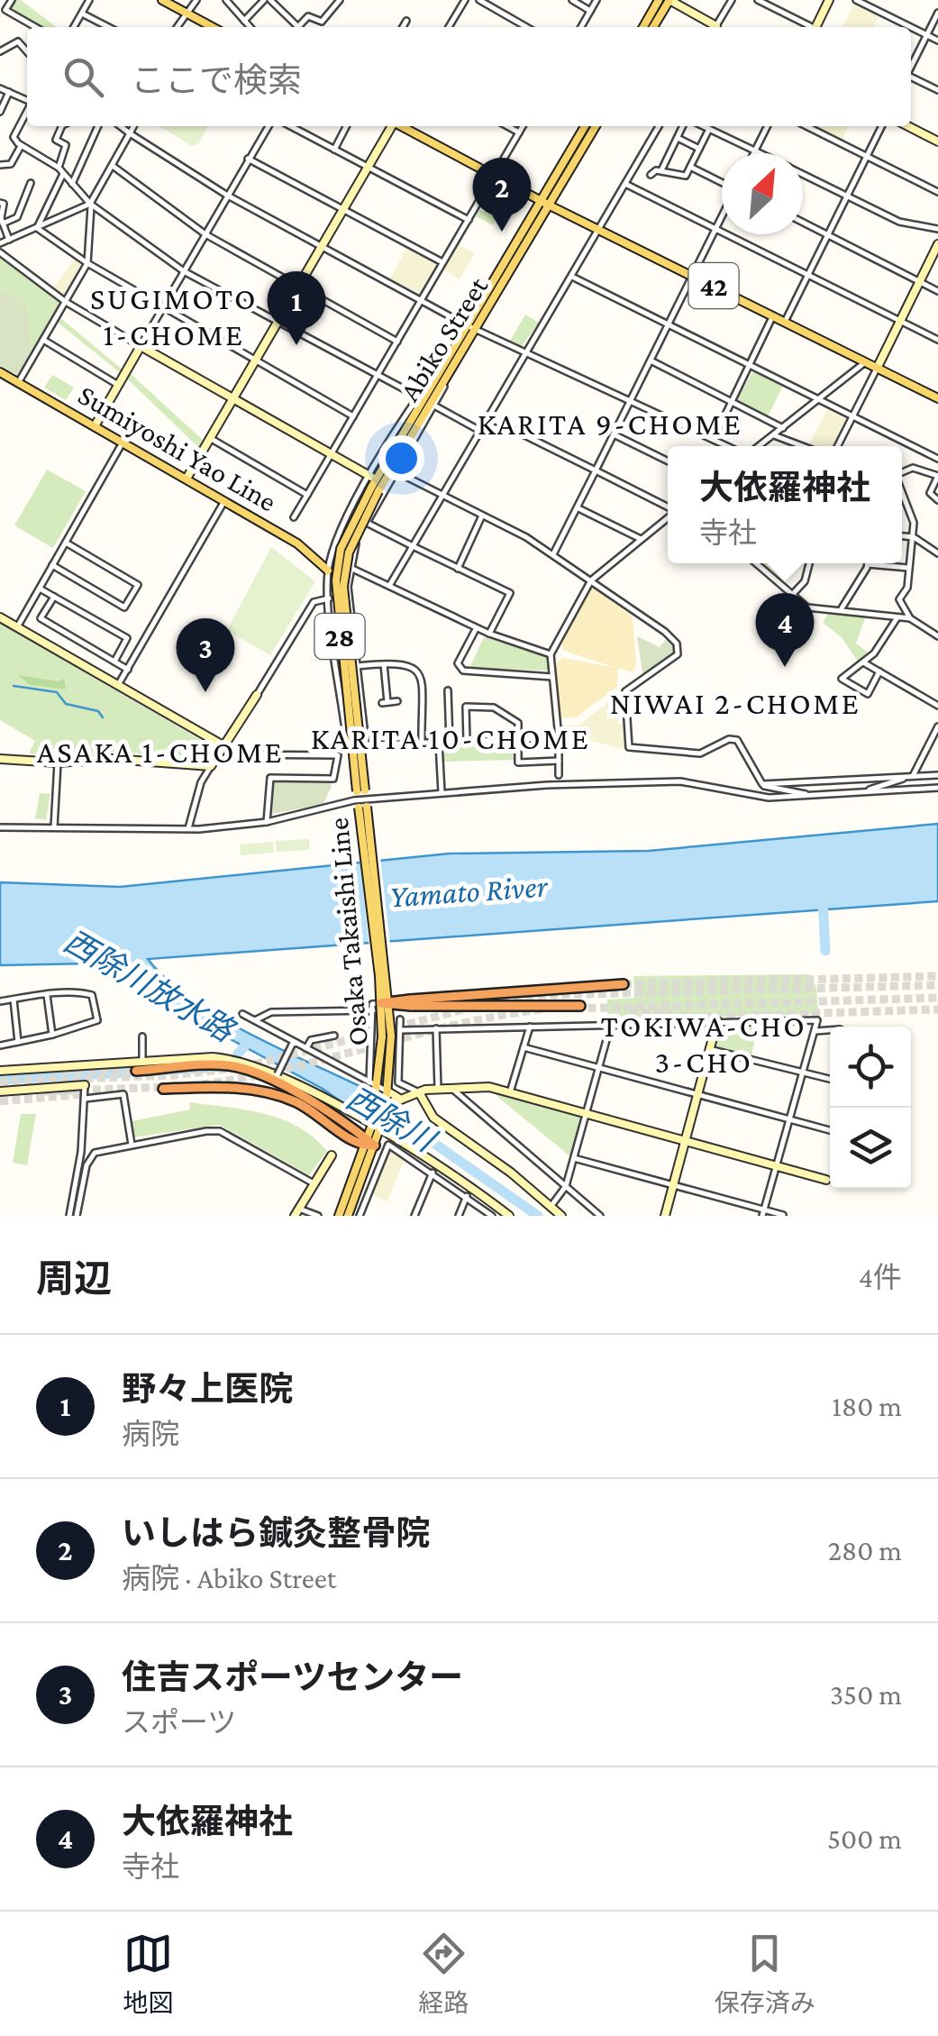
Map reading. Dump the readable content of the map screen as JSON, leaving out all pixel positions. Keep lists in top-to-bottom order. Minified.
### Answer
{"streets":{"main road":["42","Abiko Street","Sumiyoshi Yao Line","28","Osaka Takaishi Line"]},"crossings":[["42","Abiko Street"],["Abiko Street","Osaka Takaishi Line"]],"districts":["SUGIMOTO 1-CHOME","KARITA 9-CHOME","NIWAI 2-CHOME","KARITA 10-CHOME","ASAKA 1-CHOME","TOKIWA-CHO 3-CHO"],"water":["Yamato River","西除川放水路","西除川"],"north":"top right","page":{"search":"ここで検索","pins":["2","1","4","3"],"popup":["大依羅神社","寺社"],"heading":["周辺","4件"],"list":[{"mark":"1","name":"野々上医院","note":"病院","value":"180 m"},{"mark":"2","name":"いしはら鍼灸整骨院","note":"病院 · Abiko Street","value":"280 m"},{"mark":"3","name":"住吉スポーツセンター","note":"スポーツ","value":"350 m"},{"mark":"4","name":"大依羅神社","note":"寺社","value":"500 m"}],"nav":["地図","経路","保存済み"]}}
